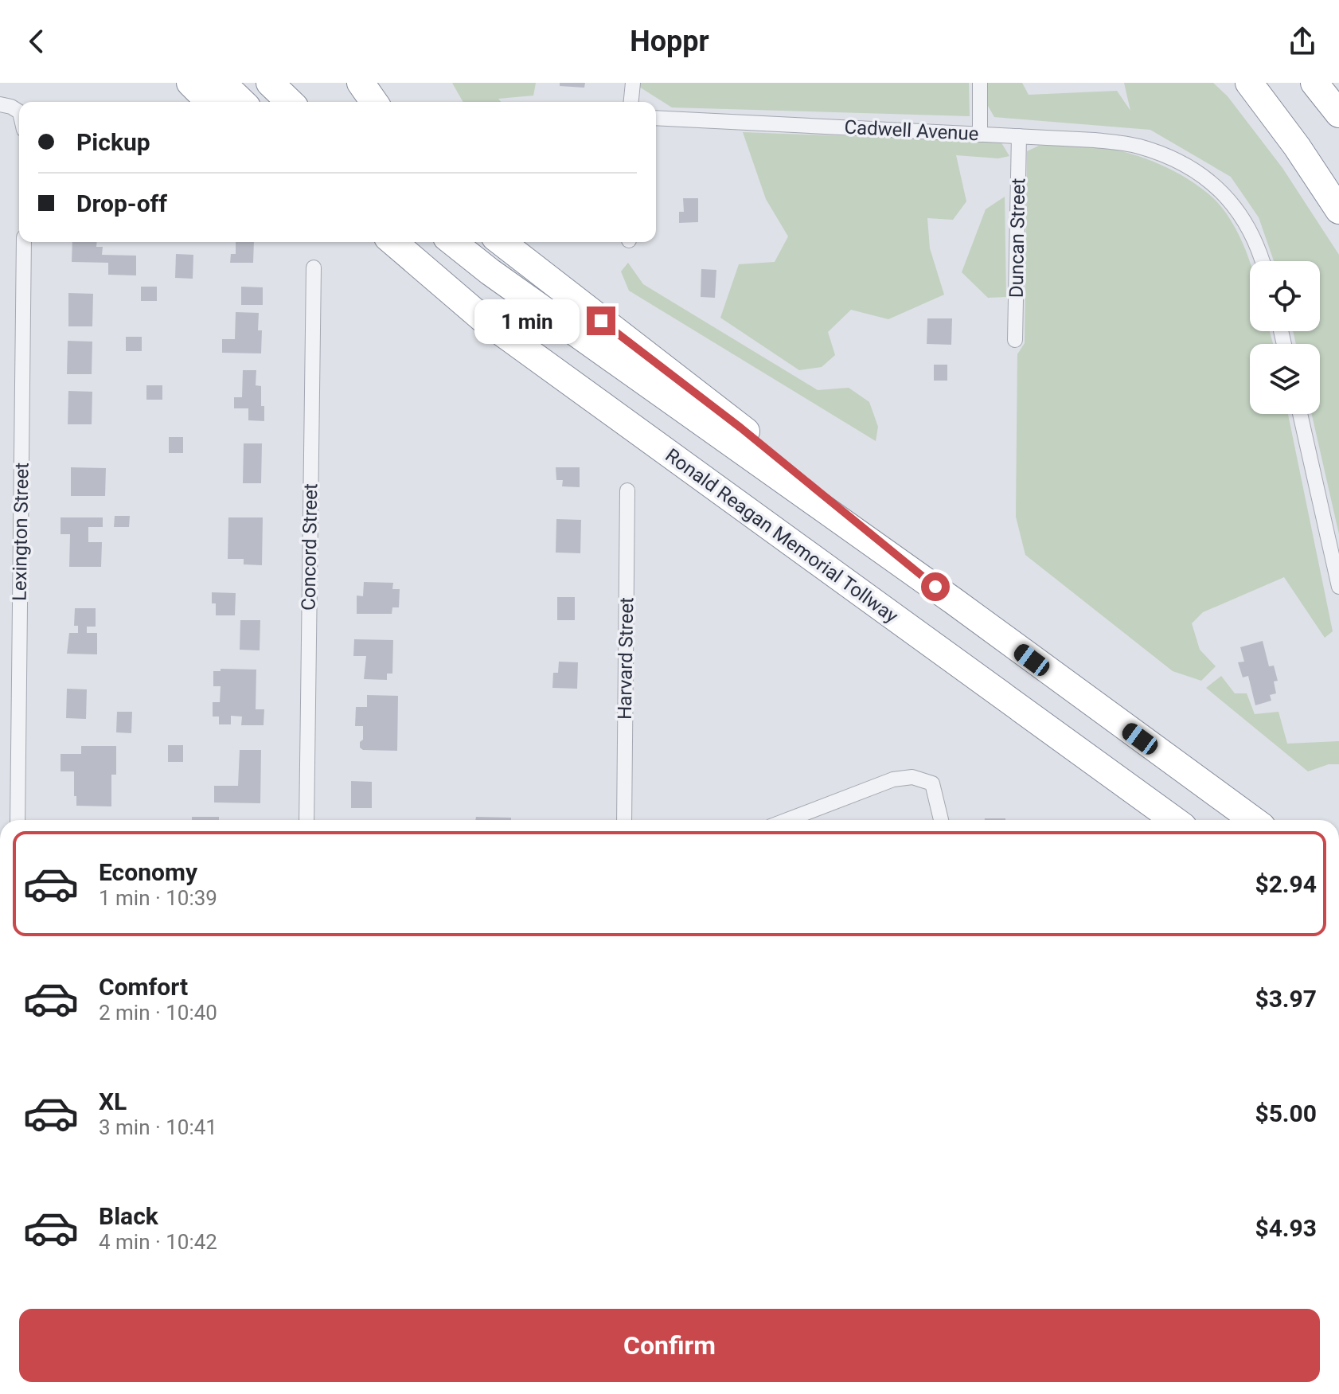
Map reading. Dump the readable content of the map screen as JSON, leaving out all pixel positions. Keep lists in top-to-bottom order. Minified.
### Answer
{"streets":{"highway":["Ronald Reagan Memorial Tollway"],"street":["Cadwell Avenue","Duncan Street","Lexington Street","Concord Street","Harvard Street"]},"crossings":[["Cadwell Avenue","Duncan Street"]],"page":{"header":"Hoppr","banner":["Pickup","Drop-off"],"bubble":"1 min","list":[{"name":"Economy","note":"1 min · 10:39","value":"$2.94"},{"name":"Comfort","note":"2 min · 10:40","value":"$3.97"},{"name":"XL","note":"3 min · 10:41","value":"$5.00"},{"name":"Black","note":"4 min · 10:42","value":"$4.93"}],"buttons":"Confirm"}}
